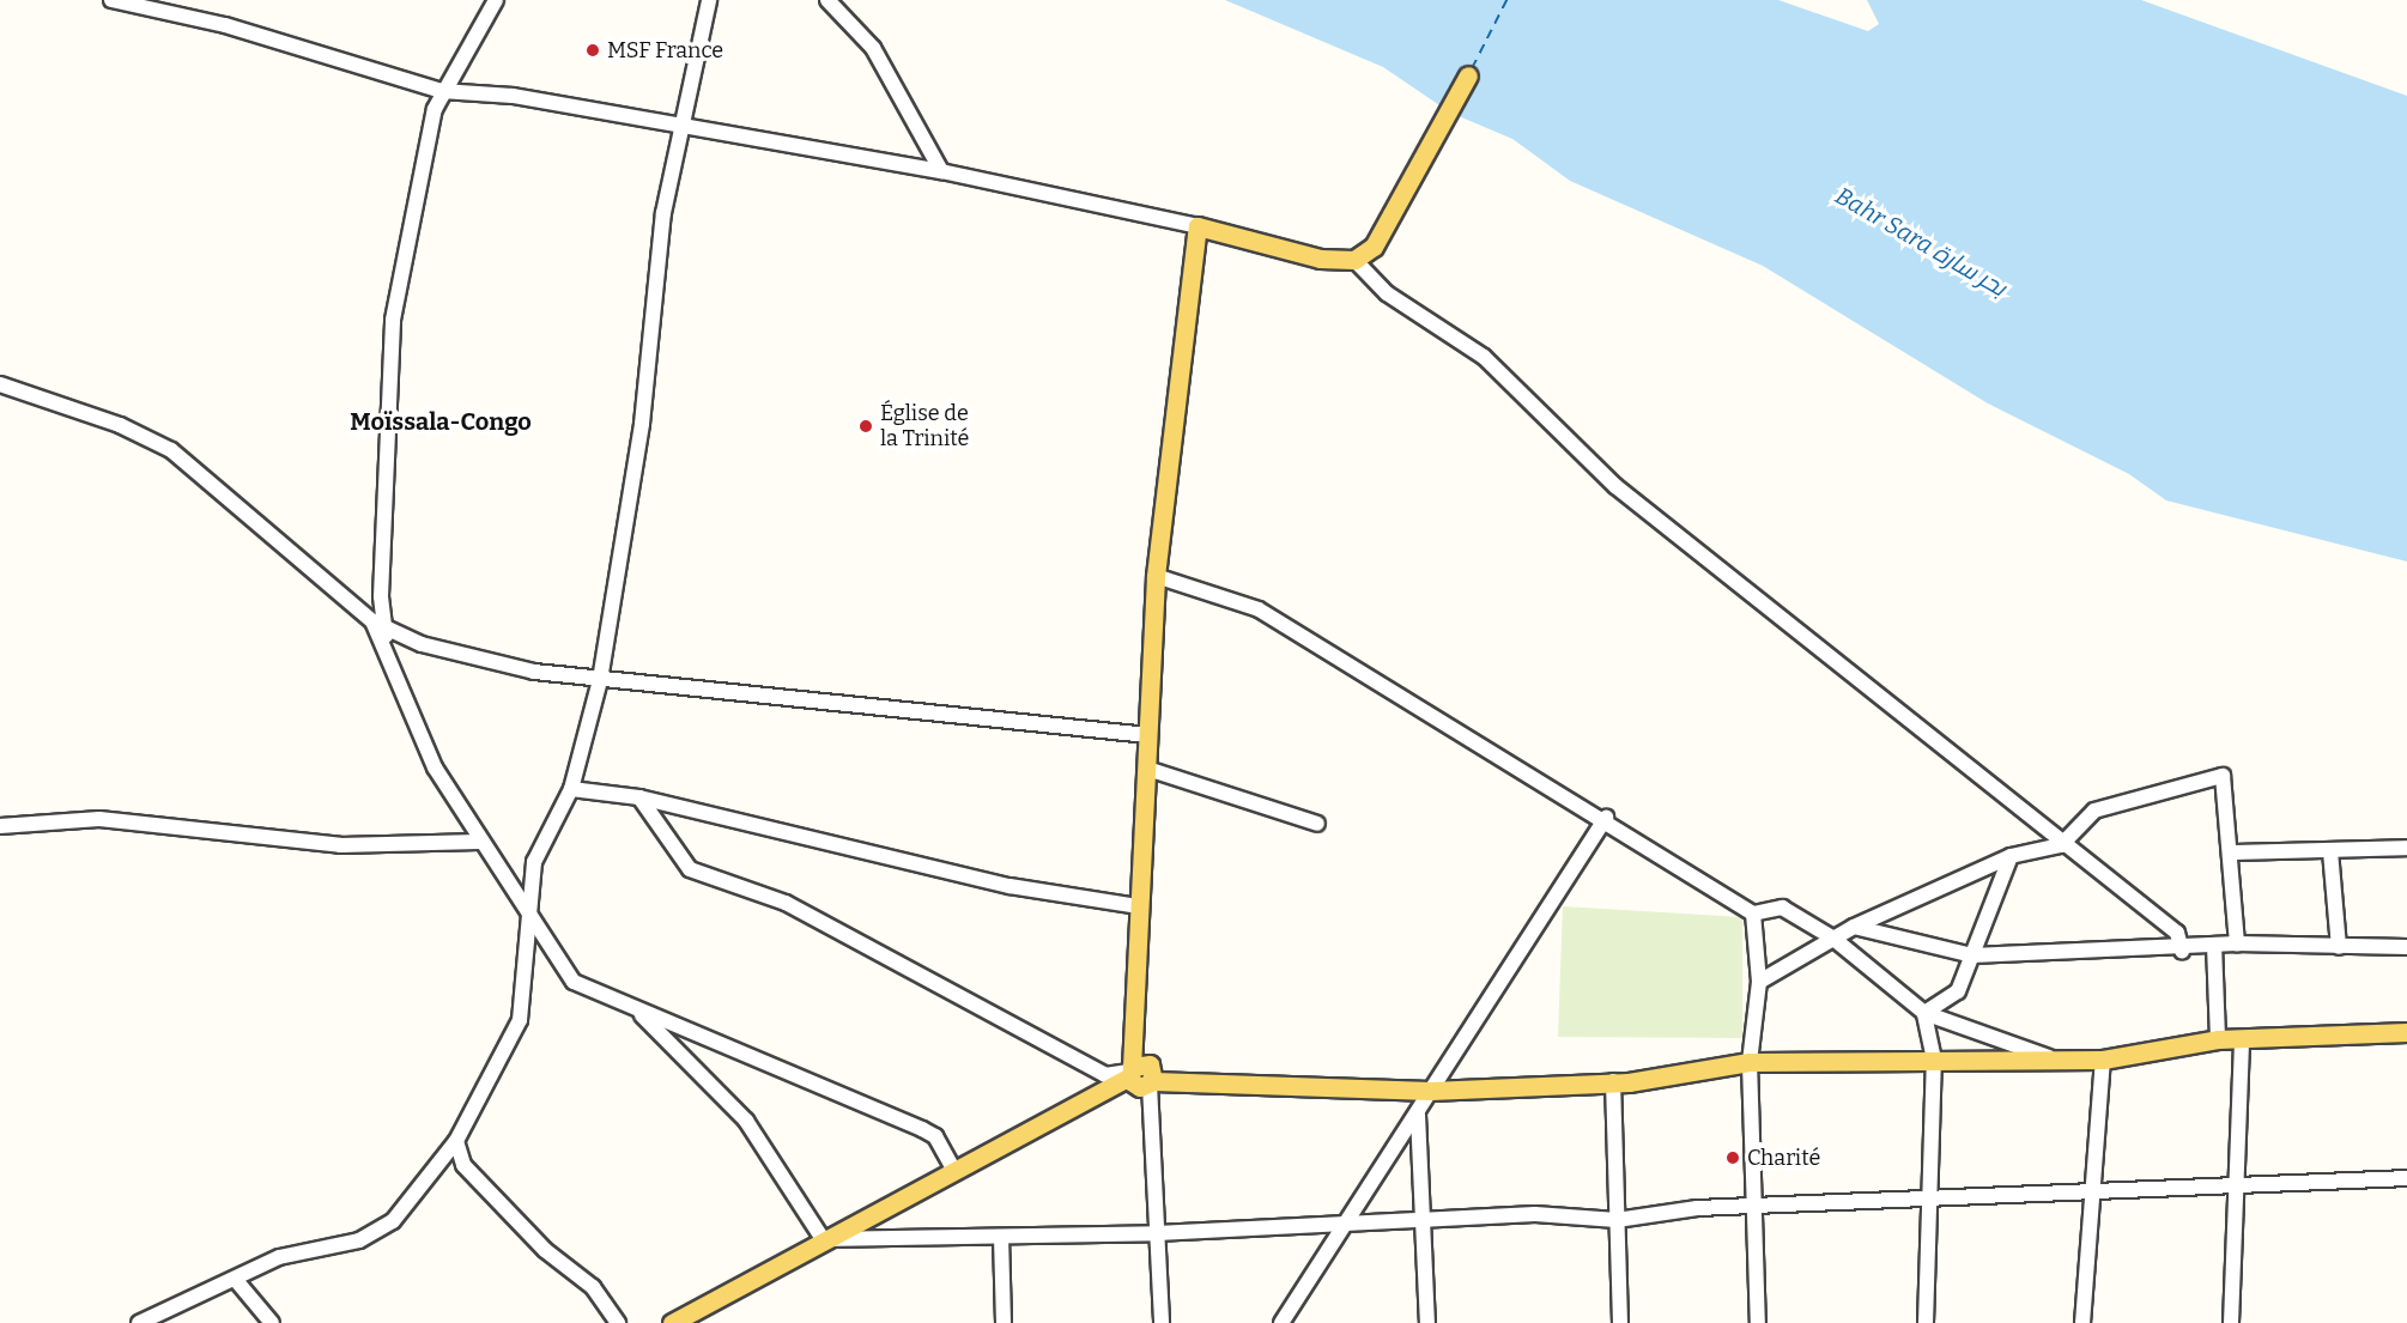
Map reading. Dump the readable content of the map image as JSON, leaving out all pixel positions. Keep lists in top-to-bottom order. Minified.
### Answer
{"districts":["Moïssala-Congo"],"water":["Bahr Sara بحر سارة"],"places":["MSF France","Église de la Trinité","Charité"]}
